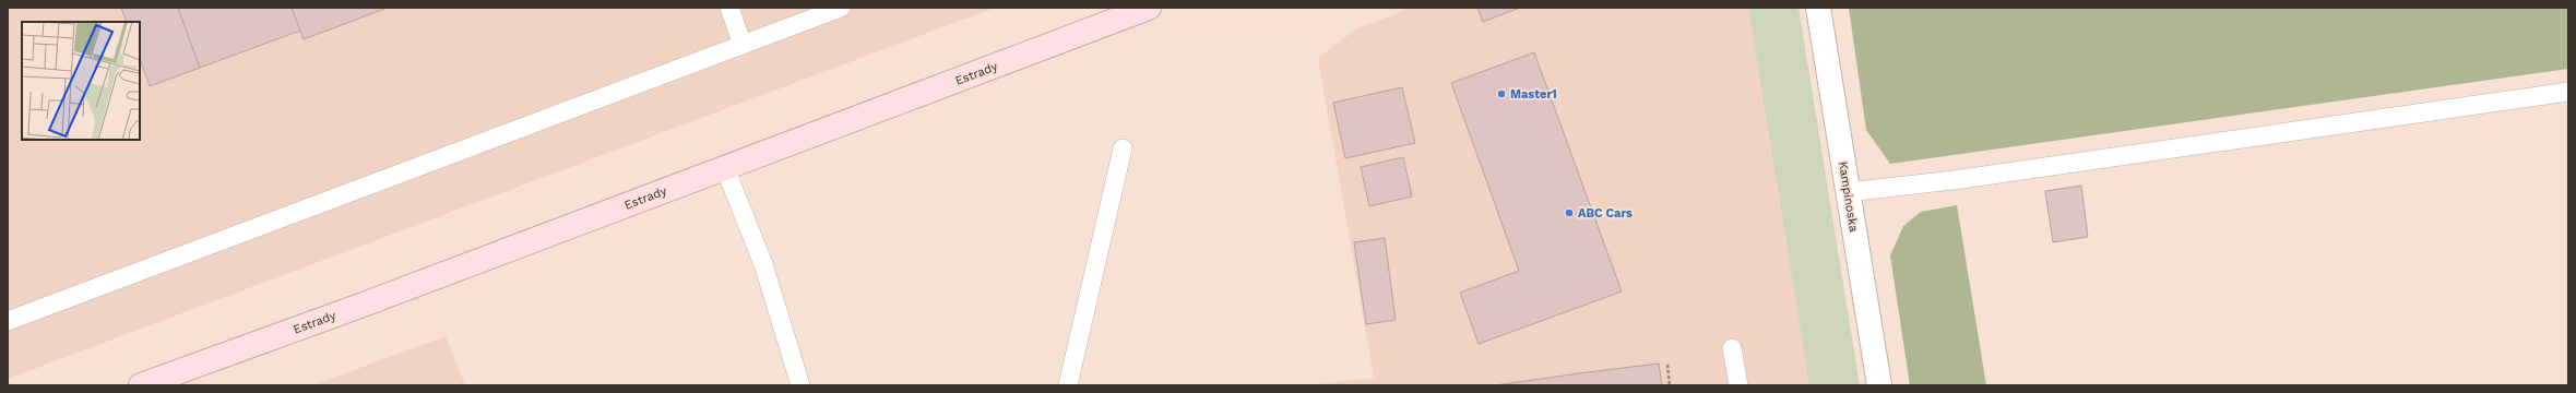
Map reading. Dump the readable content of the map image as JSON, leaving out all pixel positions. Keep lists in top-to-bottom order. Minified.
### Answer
{"streets":{"main road":["Estrady"],"street":["Kampinoska"]},"places":["Master1","ABC Cars"]}
